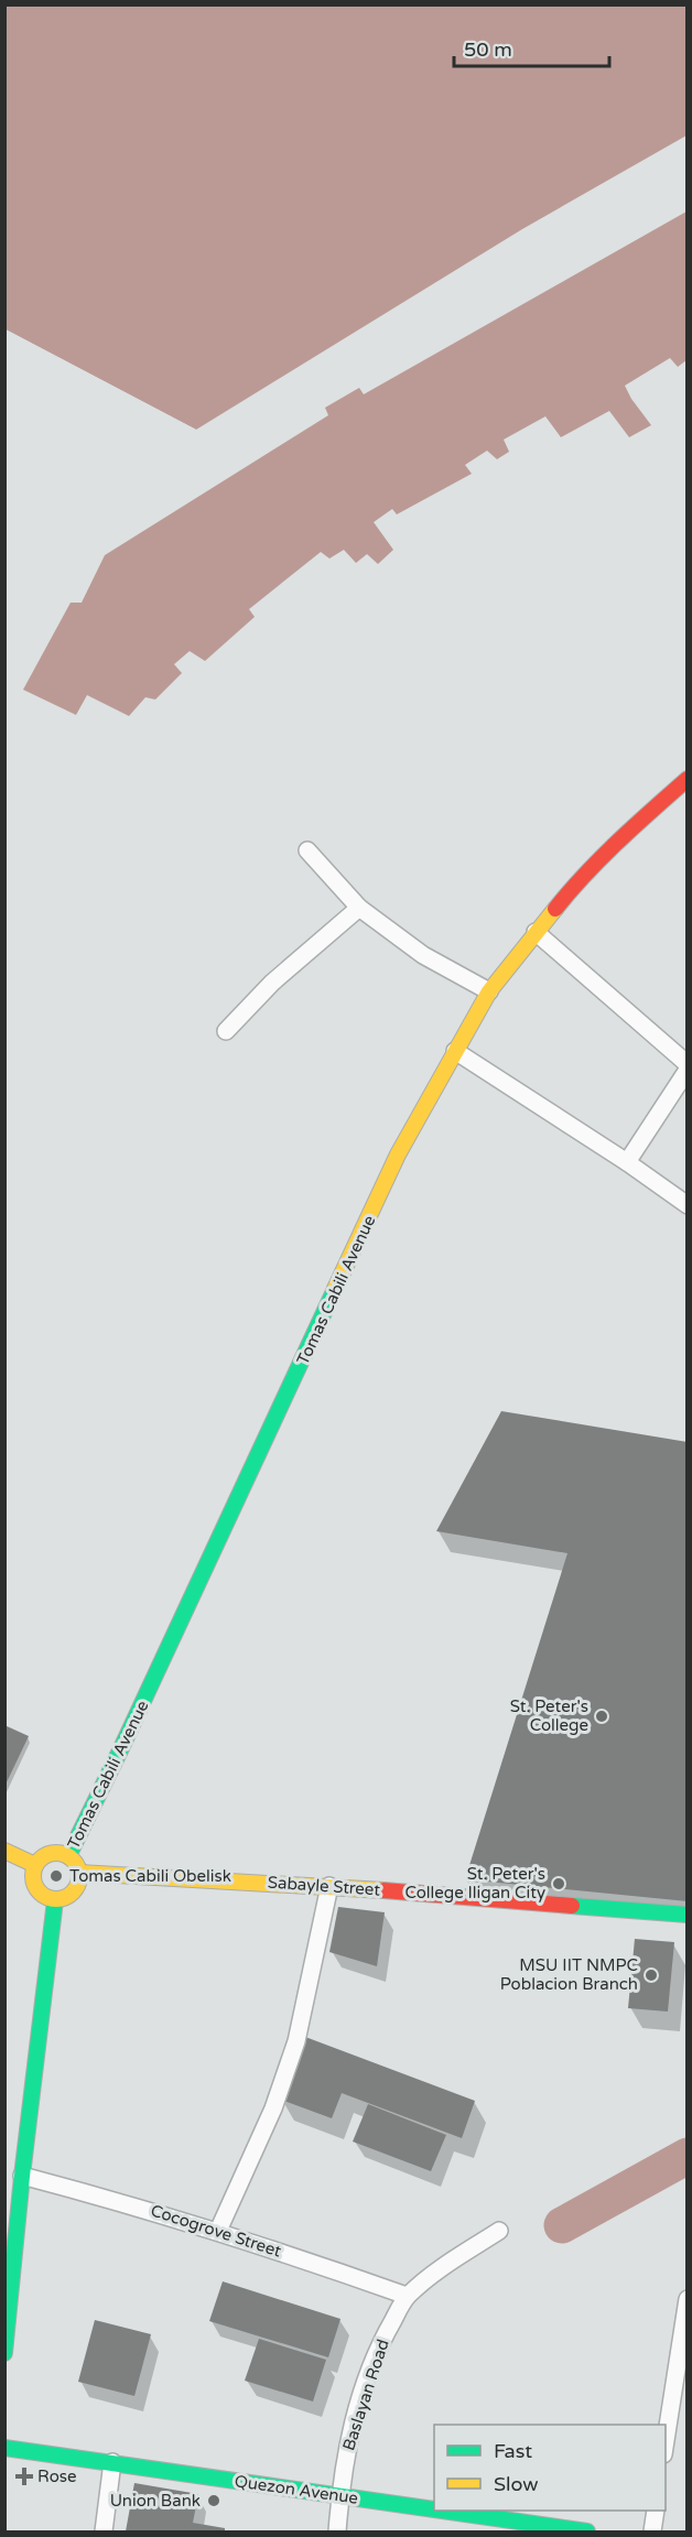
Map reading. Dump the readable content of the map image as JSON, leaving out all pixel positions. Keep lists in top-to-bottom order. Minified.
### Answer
{"streets":{"street":["Tomas Cabili Avenue","Sabayle Street","Cocogrove Street","Baslayan Road","Quezon Avenue"]},"crossings":[["Tomas Cabili Avenue","Sabayle Street"],["Cocogrove Street","Baslayan Road"],["Baslayan Road","Quezon Avenue"]],"places":{"other":["St. Peter's College","Tomas Cabili Obelisk","St. Peter's College Iligan City","MSU IIT NMPC Poblacion Branch","Union Bank"],"health":["Rose"]},"legend":["Fast","Slow"],"scale_bar":"50 m"}
